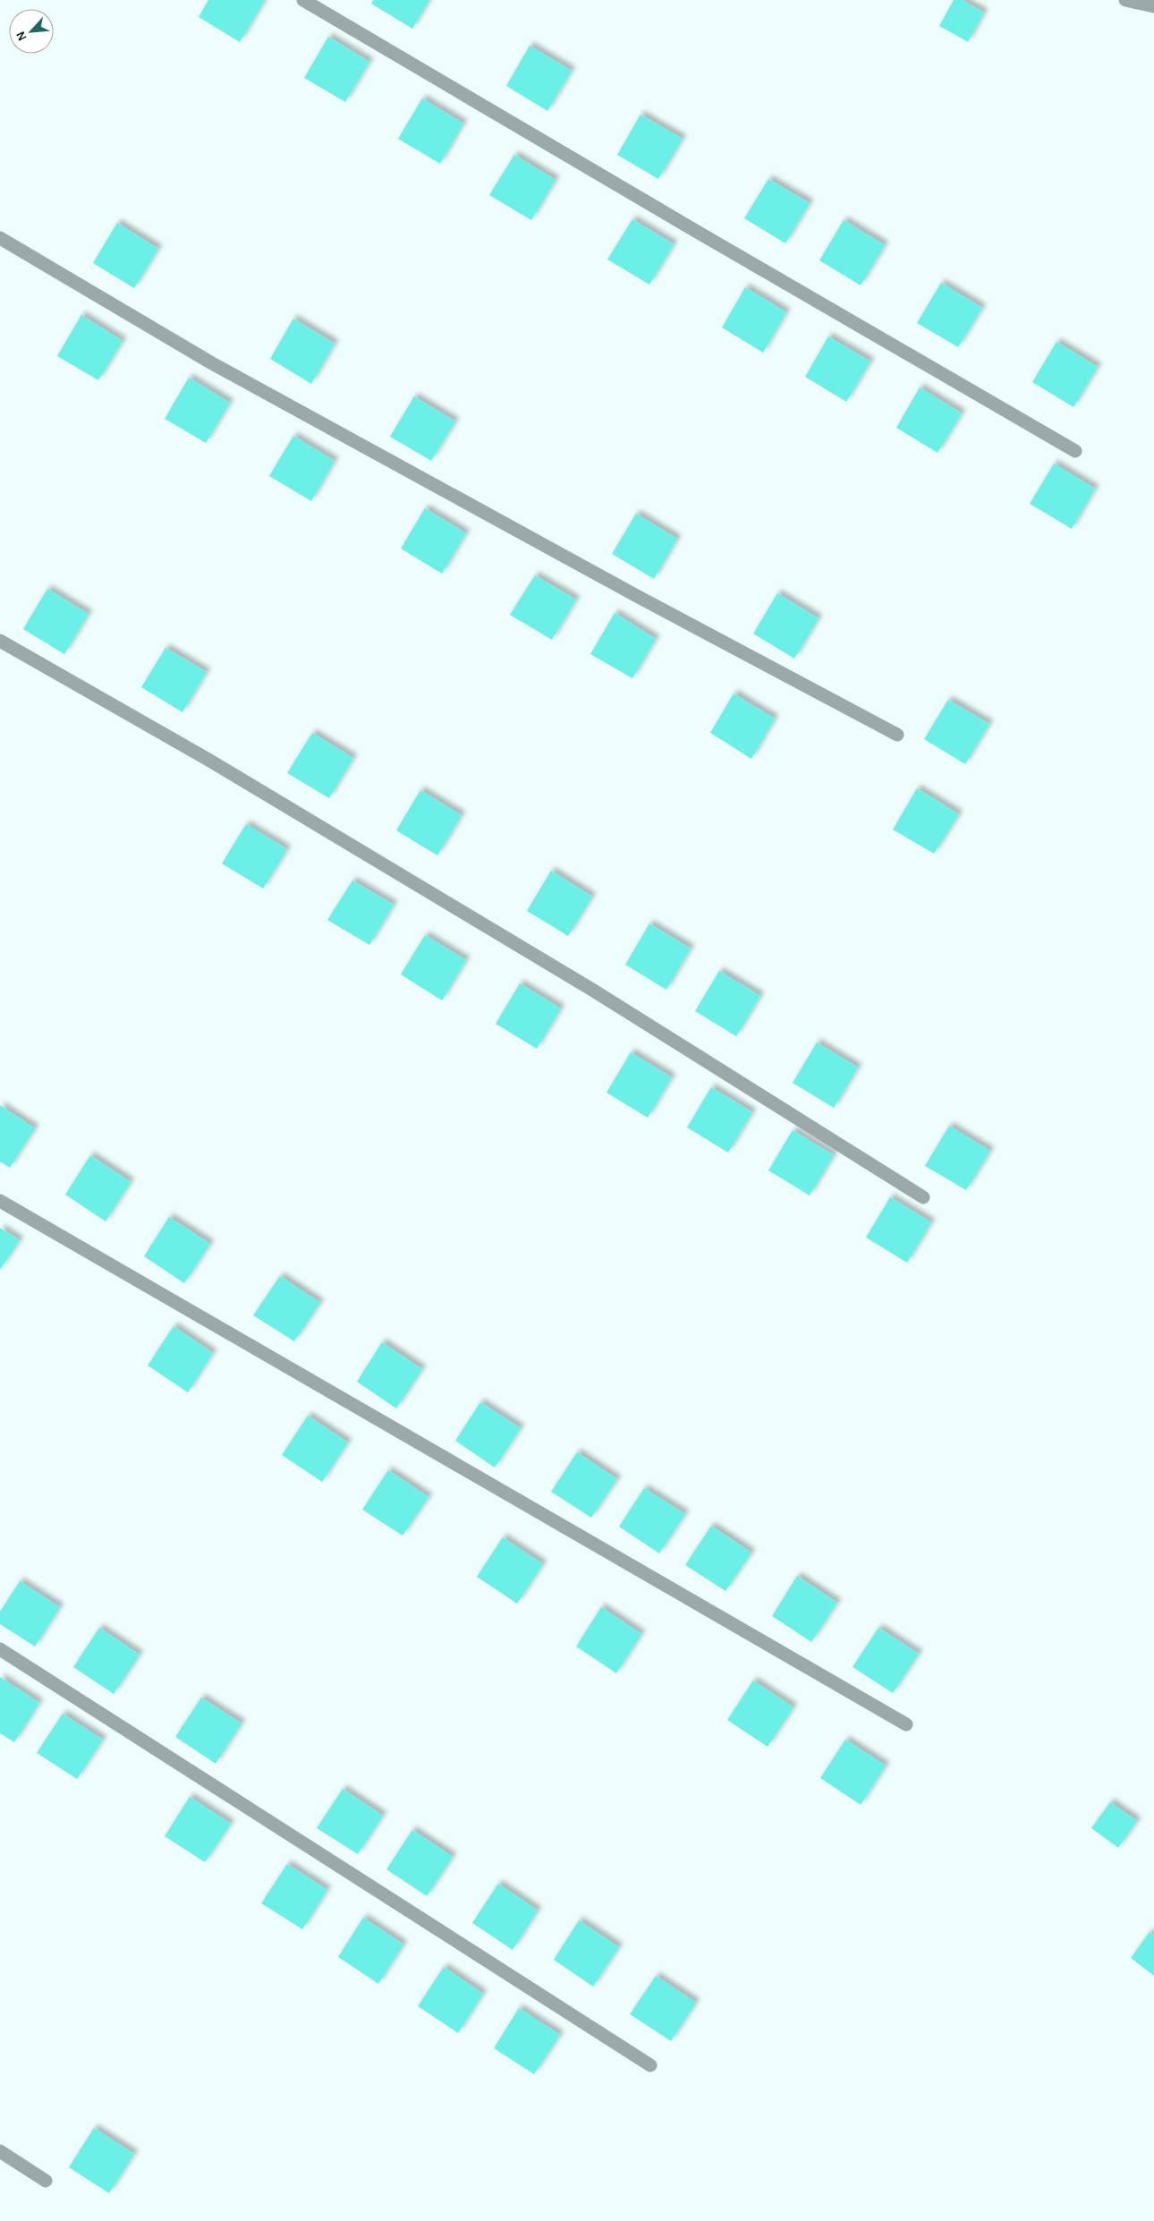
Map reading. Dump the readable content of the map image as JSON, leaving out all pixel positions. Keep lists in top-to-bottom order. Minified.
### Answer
{"north":"bottom left"}
